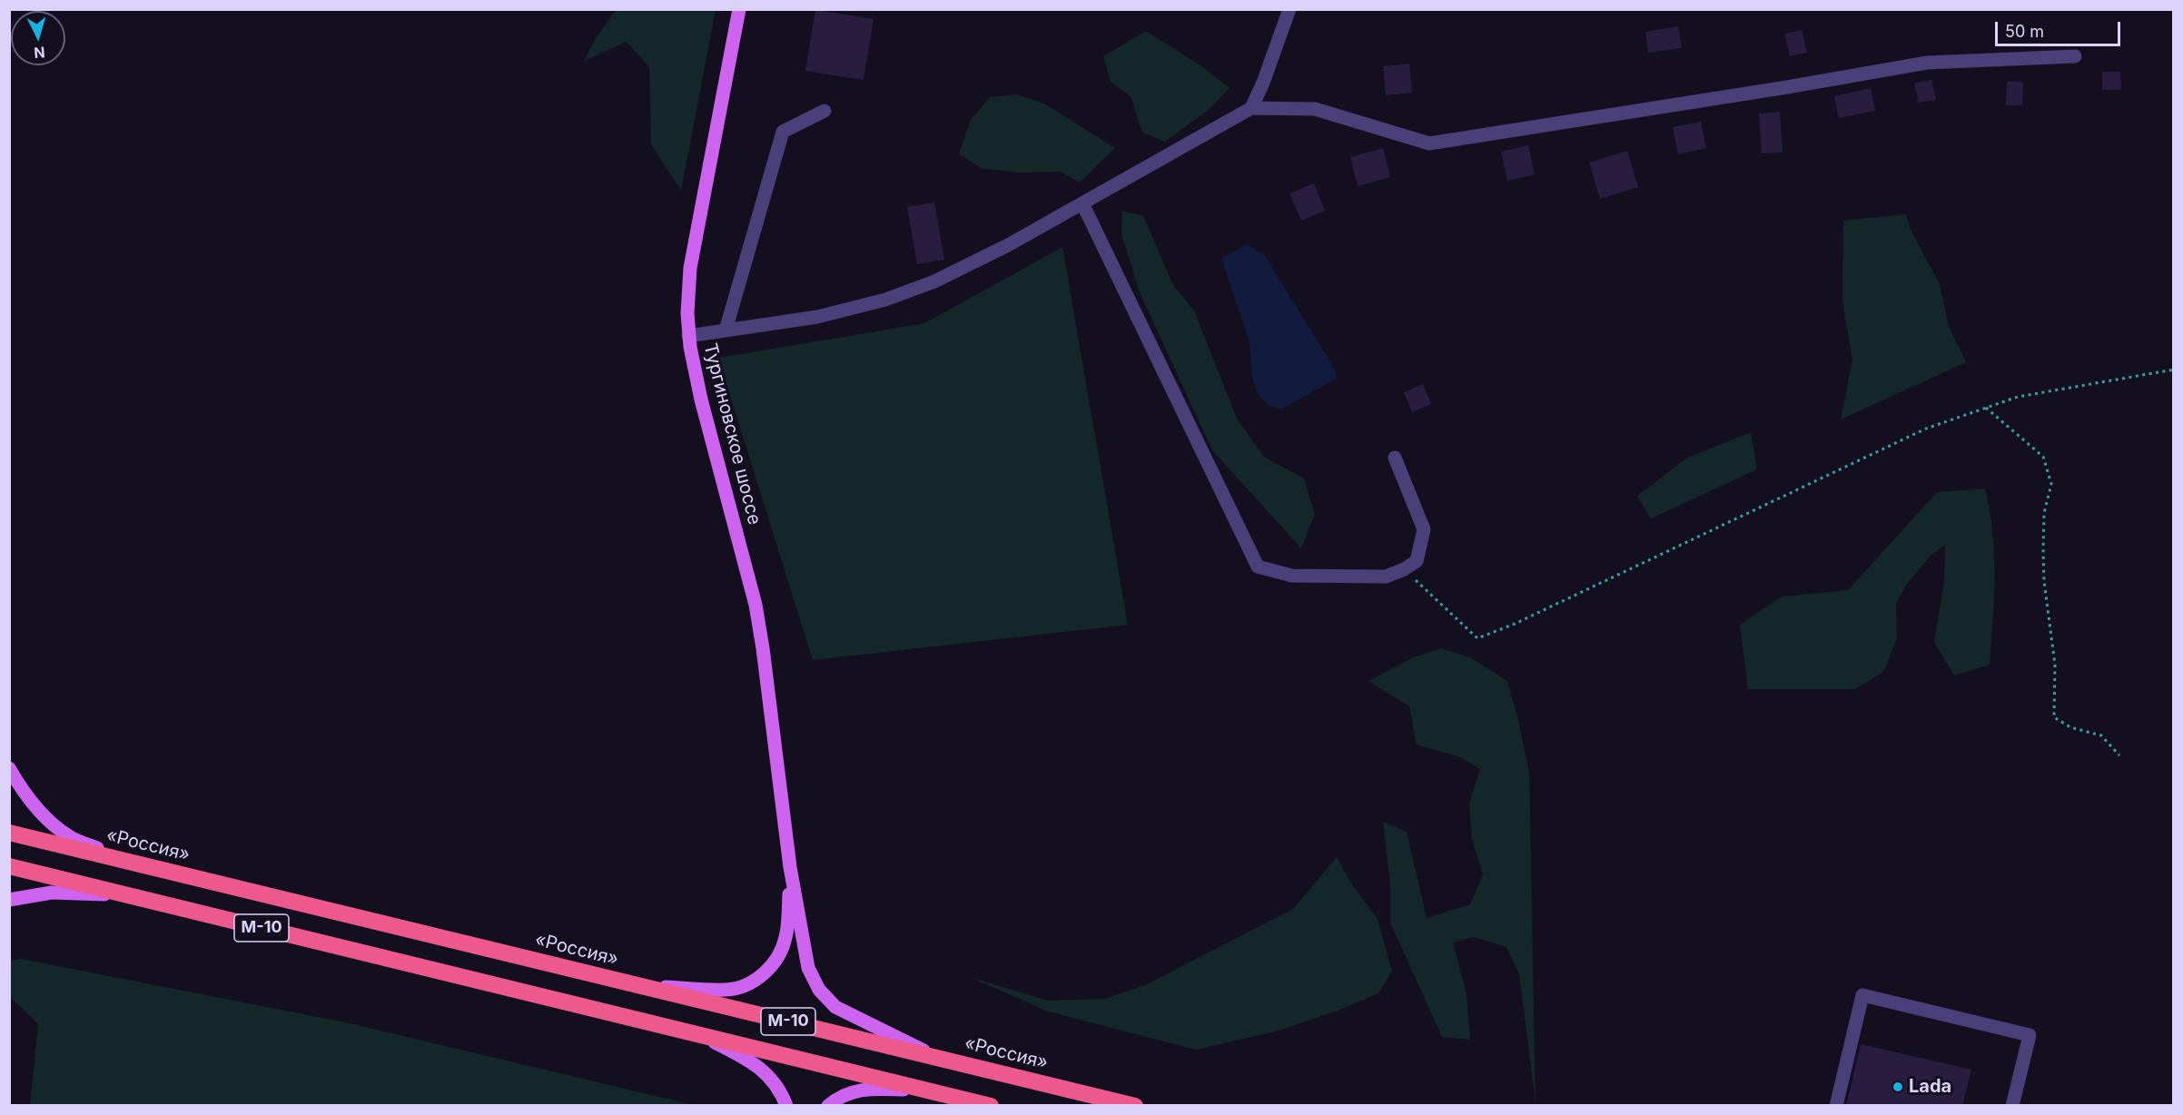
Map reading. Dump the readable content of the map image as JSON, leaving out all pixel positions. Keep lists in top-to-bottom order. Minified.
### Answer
{"streets":{"highway":["«Россия»","М-10"],"main road":["Тургиновское шоссе"]},"crossings":[["Тургиновское шоссе","«Россия»"]],"places":["Lada"],"scale_bar":"50 m","north":"bottom"}
